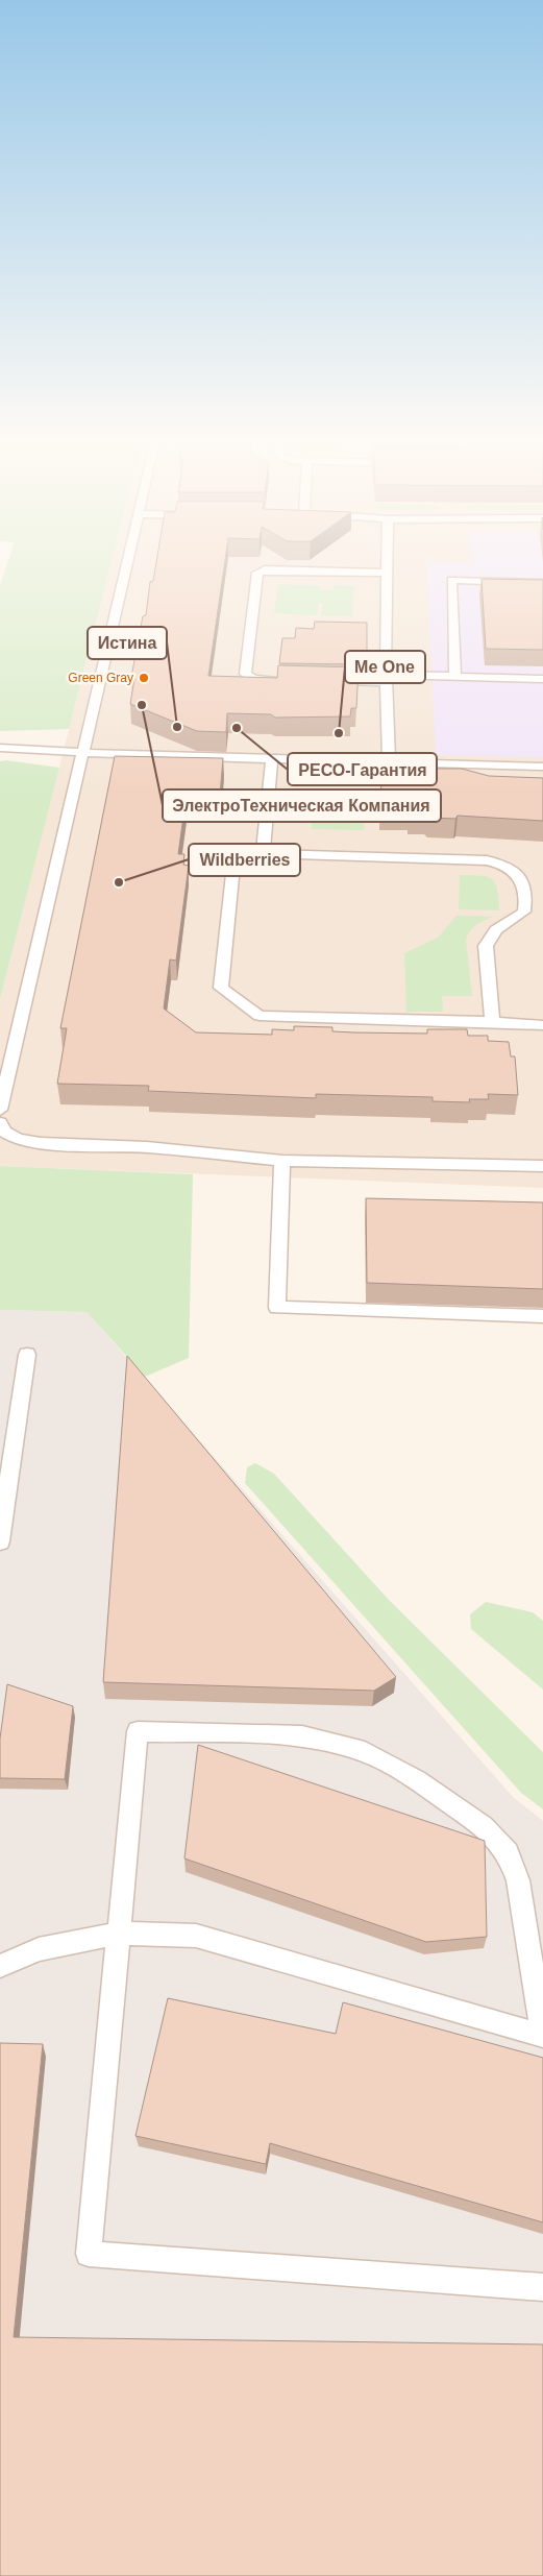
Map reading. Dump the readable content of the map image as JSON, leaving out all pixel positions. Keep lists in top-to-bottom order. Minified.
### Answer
{"places":["Green Gray","ЭлектроТехническая Компания","Истина","РЕСО-Гарантия","Me One","Wildberries"]}
